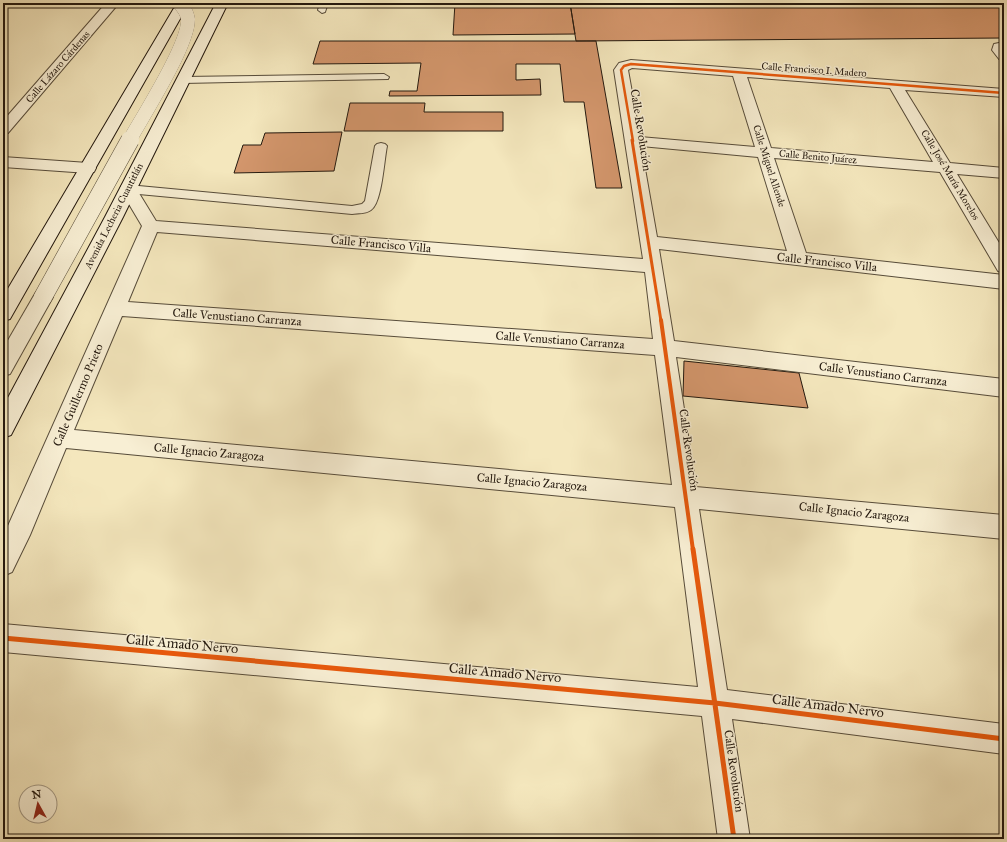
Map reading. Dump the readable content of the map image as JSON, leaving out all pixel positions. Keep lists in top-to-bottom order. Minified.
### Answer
{"streets":{"street":["Calle Lázaro Cárdenas","Calle Francisco I. Madero","Calle Revolución","Calle Benito Juárez","Calle Miguel Allende","Calle José María Morelos","Avenida Lecheria Cuautitlán","Calle Francisco Villa","Calle Venustiano Carranza","Calle Guillermo Prieto","Calle Ignacio Zaragoza","Calle Amado Nervo"]},"crossings":[["Calle Francisco I. Madero","Calle Revolución"],["Calle Francisco I. Madero","Calle Miguel Allende"],["Calle Francisco I. Madero","Calle José María Morelos"],["Calle Revolución","Calle Benito Juárez"],["Calle Revolución","Calle Francisco Villa"],["Calle Revolución","Calle Venustiano Carranza"],["Calle Revolución","Calle Ignacio Zaragoza"],["Calle Revolución","Calle Amado Nervo"],["Calle Benito Juárez","Calle Miguel Allende"],["Calle Benito Juárez","Calle José María Morelos"],["Calle Miguel Allende","Calle Francisco Villa"],["Calle Francisco Villa","Calle Guillermo Prieto"],["Calle Venustiano Carranza","Calle Guillermo Prieto"],["Calle Guillermo Prieto","Calle Ignacio Zaragoza"]],"north":"top"}
